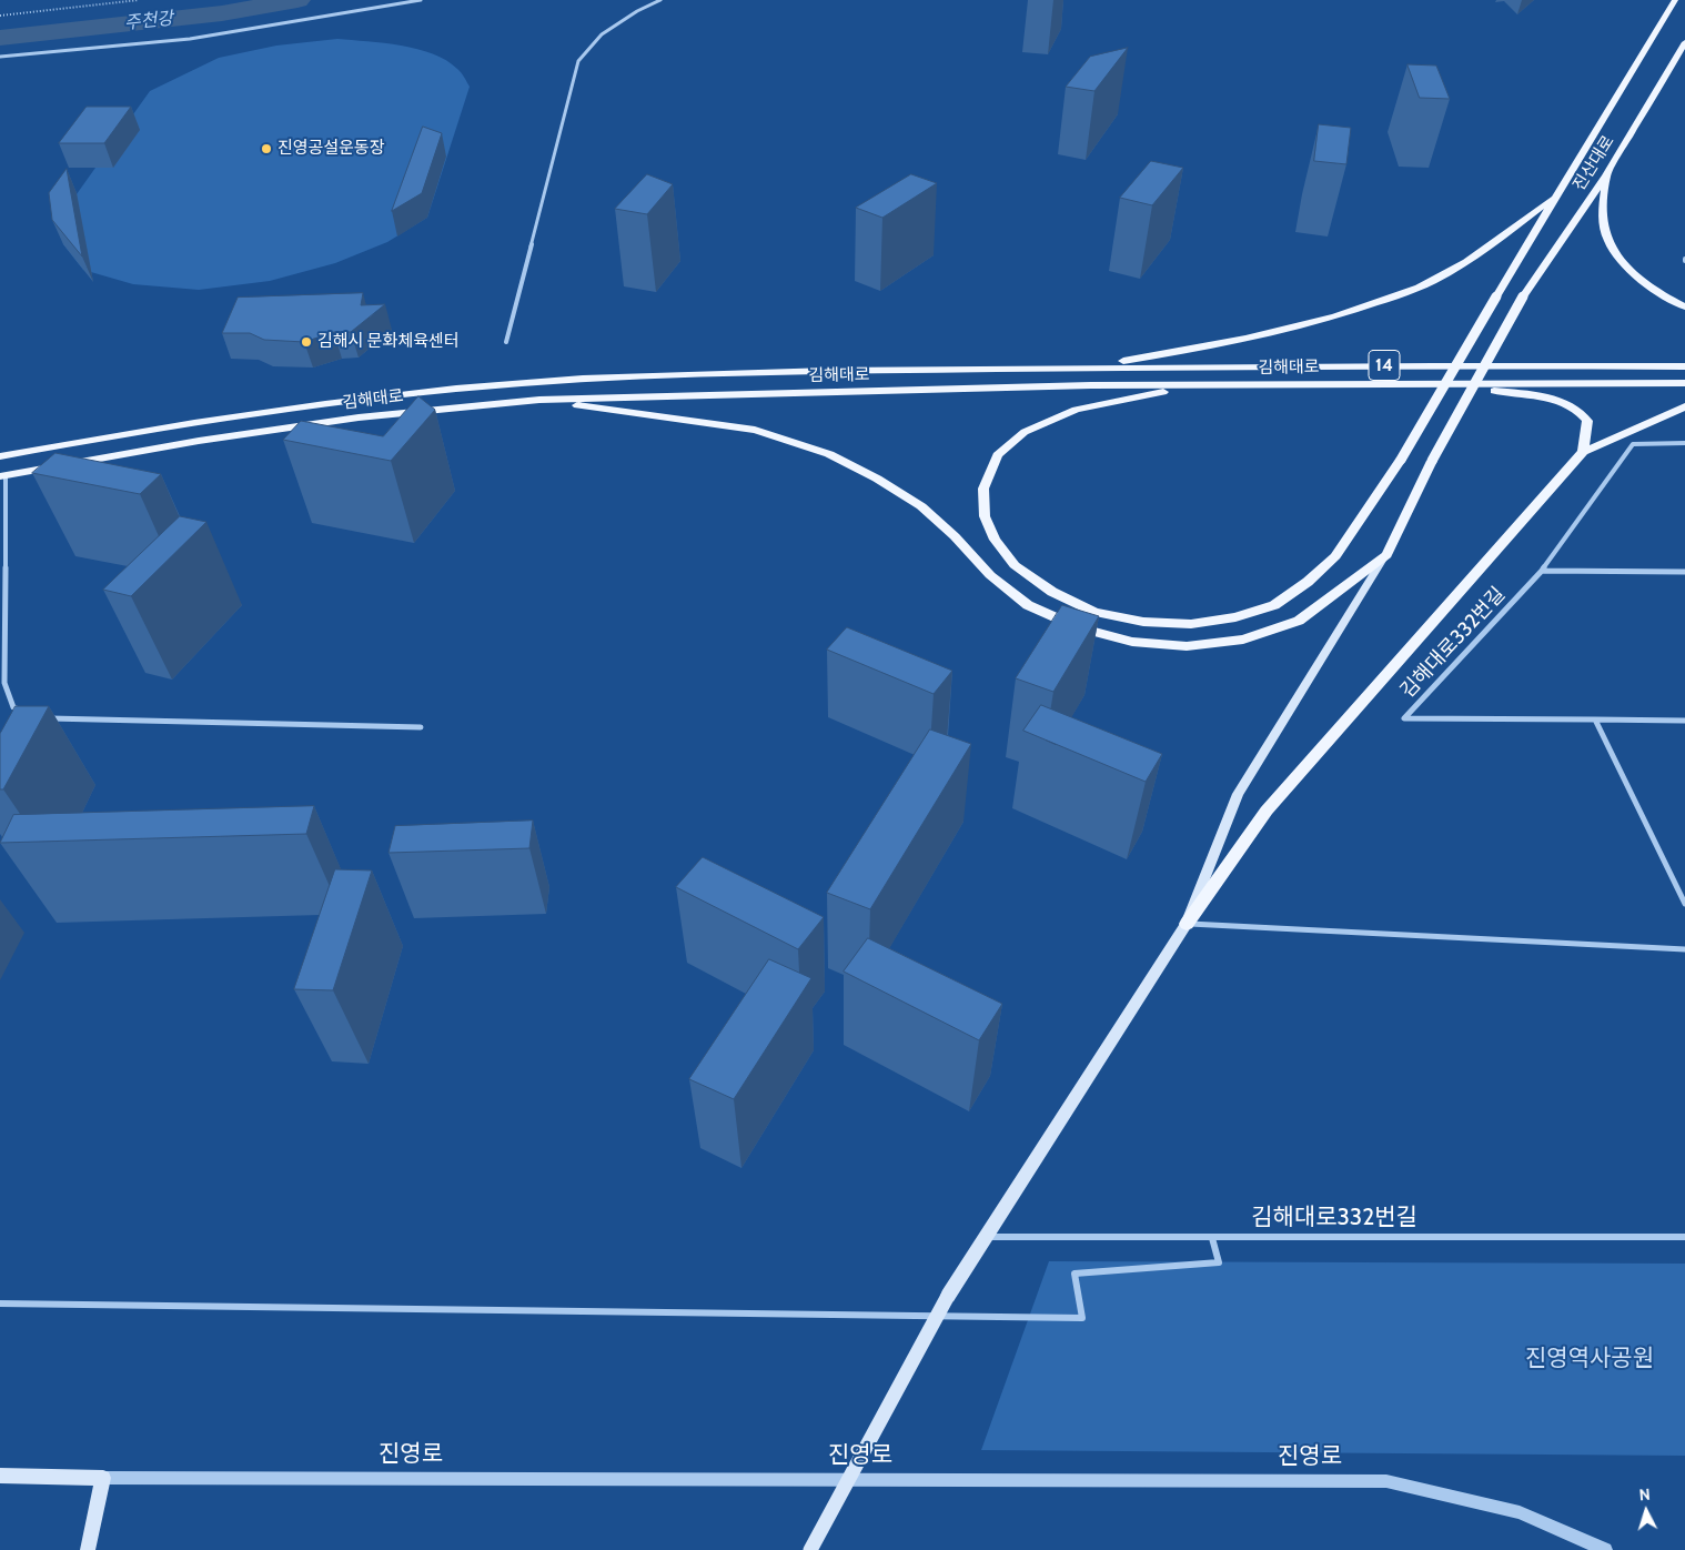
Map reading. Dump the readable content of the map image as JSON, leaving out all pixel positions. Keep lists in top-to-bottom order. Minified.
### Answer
{"streets":{"main road":["진산대로","14","김해대로","진영로"],"street":["김해대로332번길"]},"crossings":[["진산대로","김해대로"]],"water":["주천강"],"parks":["진영역사공원"],"places":["진영공설운동장","김해시 문화체육센터"],"north":"top"}
